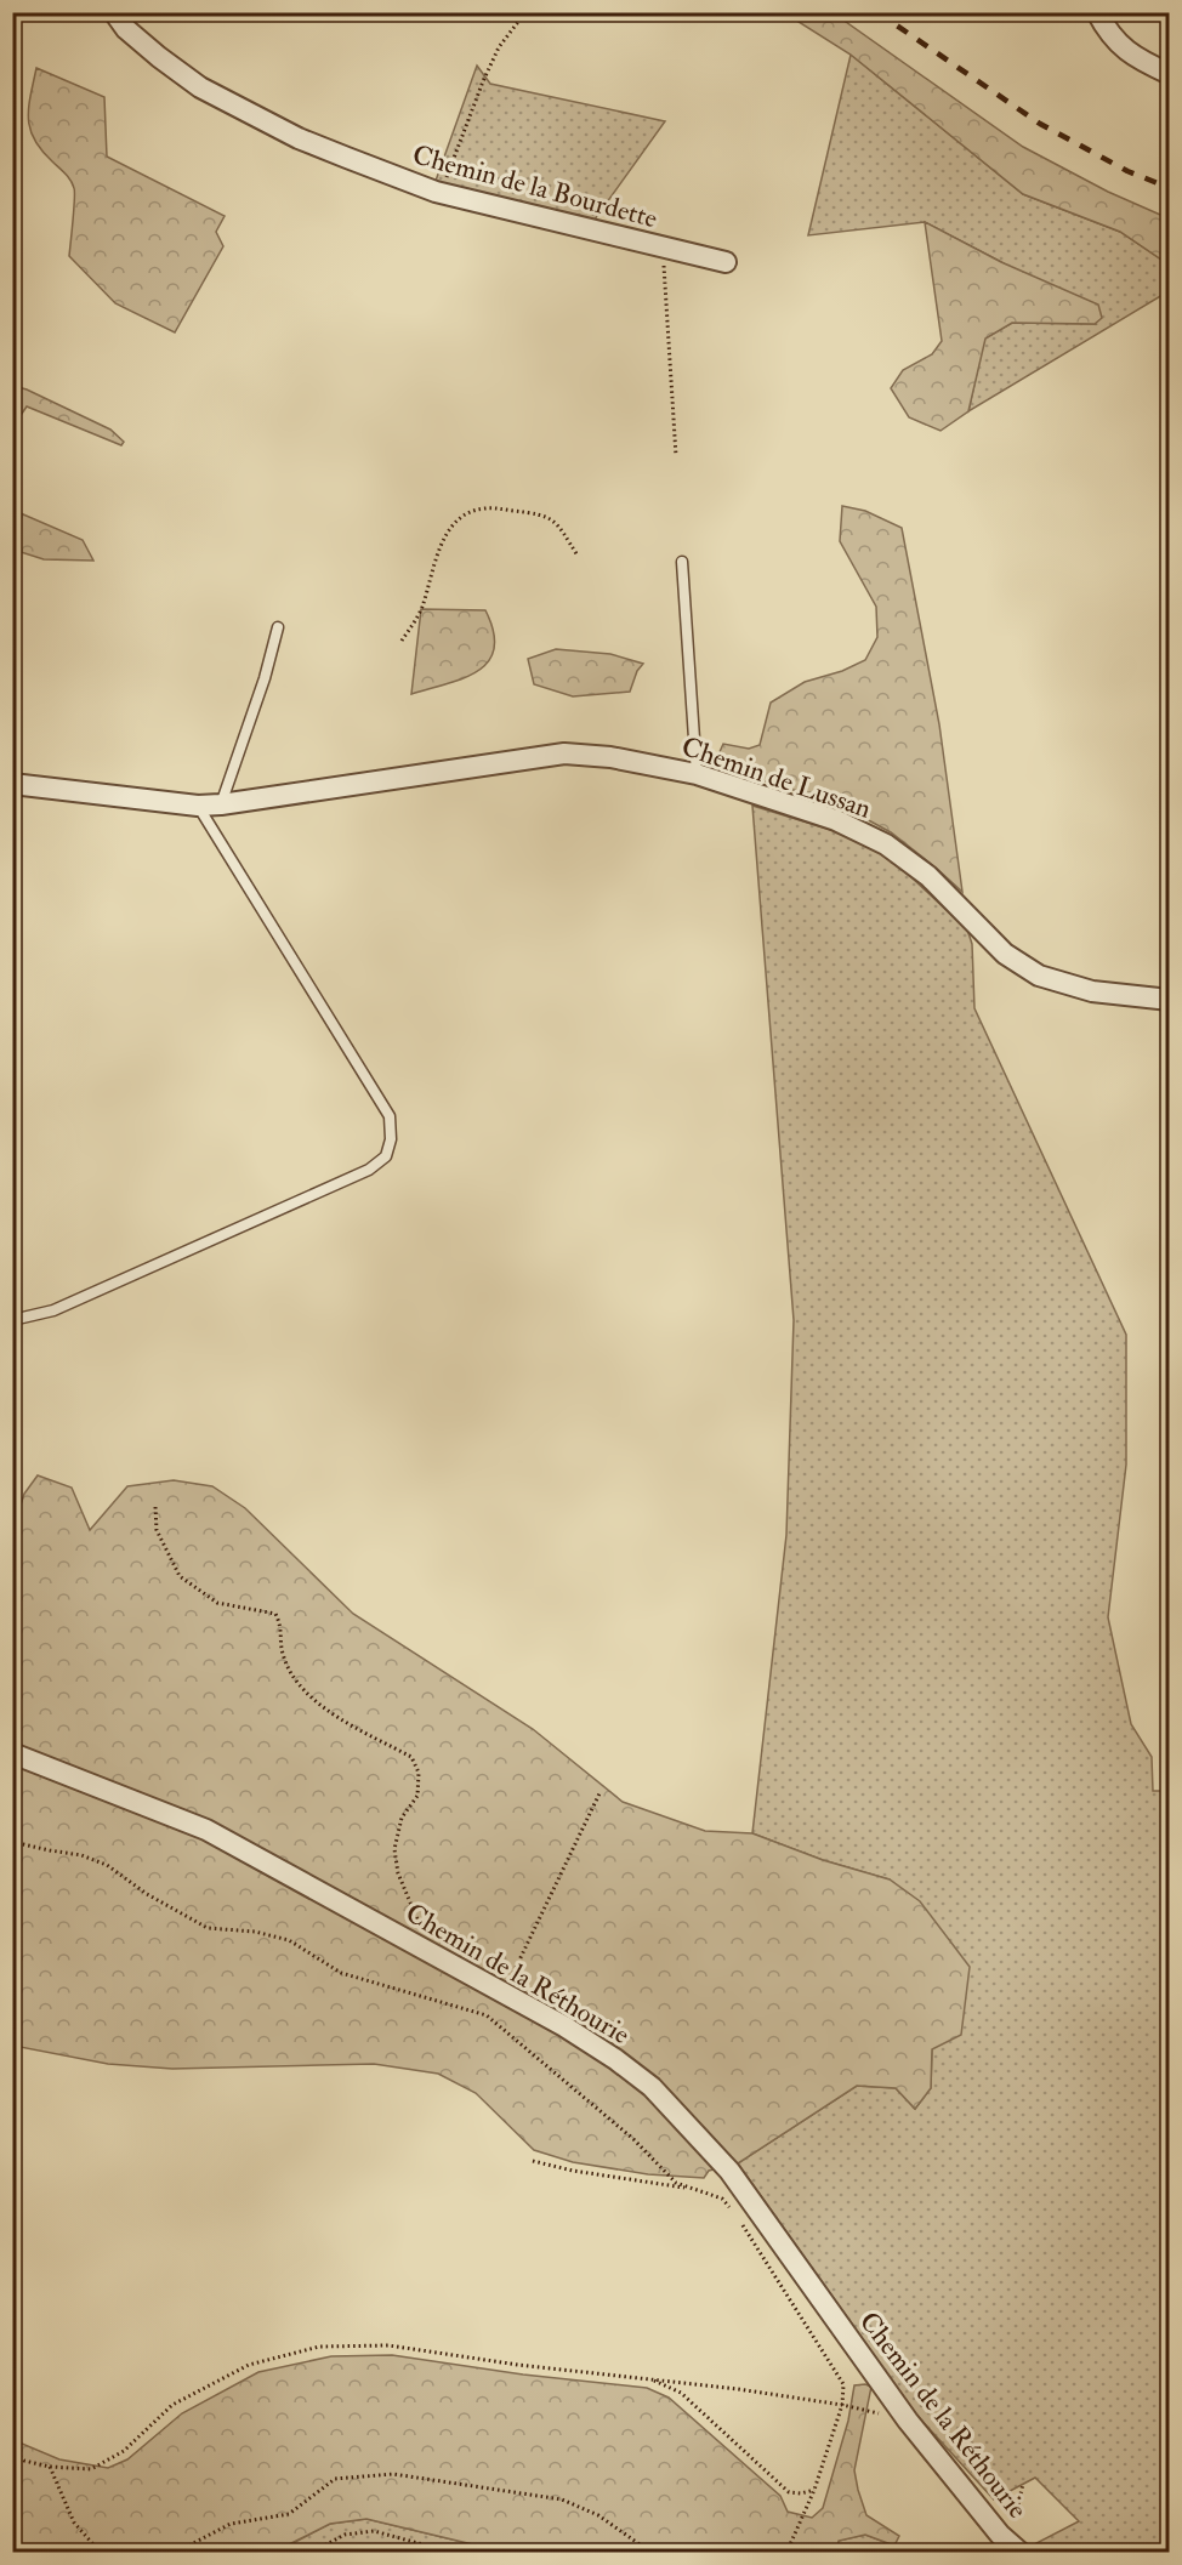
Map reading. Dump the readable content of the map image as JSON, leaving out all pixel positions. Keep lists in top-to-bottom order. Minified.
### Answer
{"streets":{"street":["Chemin de la Bourdette","Chemin de Lussan","Chemin de la Réthourie"]}}
